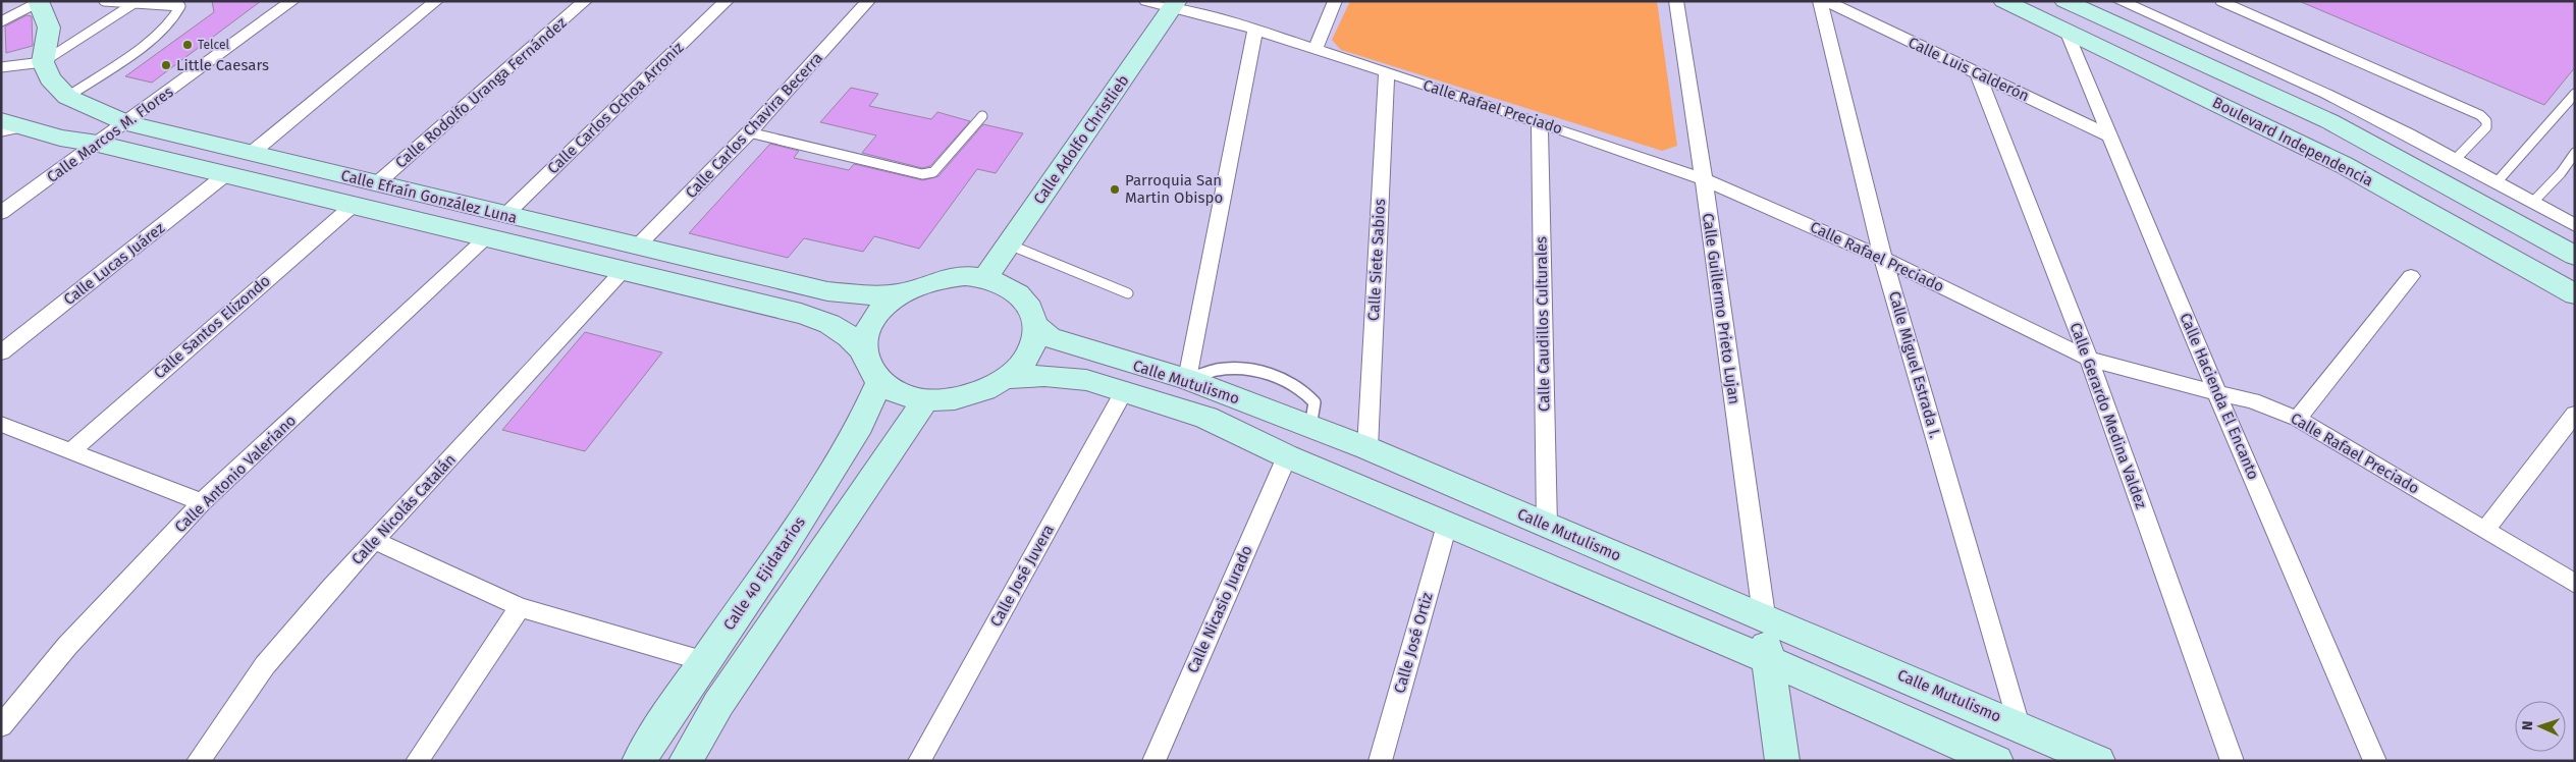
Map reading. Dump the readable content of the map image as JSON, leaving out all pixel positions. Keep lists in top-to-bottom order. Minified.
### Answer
{"streets":{"street":["Calle Luis Calderón","Calle Rodolfo Uranga Fernández","Calle Rafael Preciado","Calle Carlos Ochoa Arroniz","Calle Carlos Chavira Becerra","Calle Marcos M. Flores","Calle Adolfo Christlieb","Boulevard Independencia","Calle Efraín González Luna","Calle Siete Sabios","Calle Lucas Juárez","Calle Guillermo Prieto Lujan","Calle Caudillos Culturales","Calle Santos Elizondo","Calle Miguel Estrada I.","Calle Mutulismo","Calle Hacienda El Encanto","Calle Gerardo Medina Valdez","Calle Antonio Valeriano","Calle Nicolás Catalán","Calle 40 Ejidatarios","Calle José Juvera","Calle Nicasio Jurado","Calle José Ortiz"]},"crossings":[["Calle Luis Calderón","Calle Hacienda El Encanto"],["Calle Luis Calderón","Calle Gerardo Medina Valdez"],["Calle Rodolfo Uranga Fernández","Calle Efraín González Luna"],["Calle Rafael Preciado","Calle Adolfo Christlieb"],["Calle Rafael Preciado","Calle Siete Sabios"],["Calle Rafael Preciado","Calle Guillermo Prieto Lujan"],["Calle Rafael Preciado","Calle Caudillos Culturales"],["Calle Rafael Preciado","Calle Miguel Estrada I."],["Calle Rafael Preciado","Calle Hacienda El Encanto"],["Calle Rafael Preciado","Calle Gerardo Medina Valdez"],["Calle Carlos Ochoa Arroniz","Calle Efraín González Luna"],["Calle Carlos Chavira Becerra","Calle Efraín González Luna"],["Calle Marcos M. Flores","Calle Efraín González Luna"],["Calle Adolfo Christlieb","Calle Efraín González Luna"],["Calle Adolfo Christlieb","Calle Mutulismo"],["Calle Adolfo Christlieb","Calle 40 Ejidatarios"],["Boulevard Independencia","Calle Hacienda El Encanto"],["Calle Efraín González Luna","Calle Lucas Juárez"],["Calle Efraín González Luna","Calle Santos Elizondo"],["Calle Efraín González Luna","Calle Mutulismo"],["Calle Efraín González Luna","Calle Antonio Valeriano"],["Calle Efraín González Luna","Calle Nicolás Catalán"],["Calle Efraín González Luna","Calle 40 Ejidatarios"],["Calle Siete Sabios","Calle Mutulismo"],["Calle Guillermo Prieto Lujan","Calle Mutulismo"],["Calle Caudillos Culturales","Calle Mutulismo"],["Calle Miguel Estrada I.","Calle Mutulismo"],["Calle Mutulismo","Calle 40 Ejidatarios"],["Calle Mutulismo","Calle José Juvera"],["Calle Mutulismo","Calle Nicasio Jurado"],["Calle Mutulismo","Calle José Ortiz"]],"places":["Telcel","Little Caesars","Parroquia San Martin Obispo"],"north":"left"}
